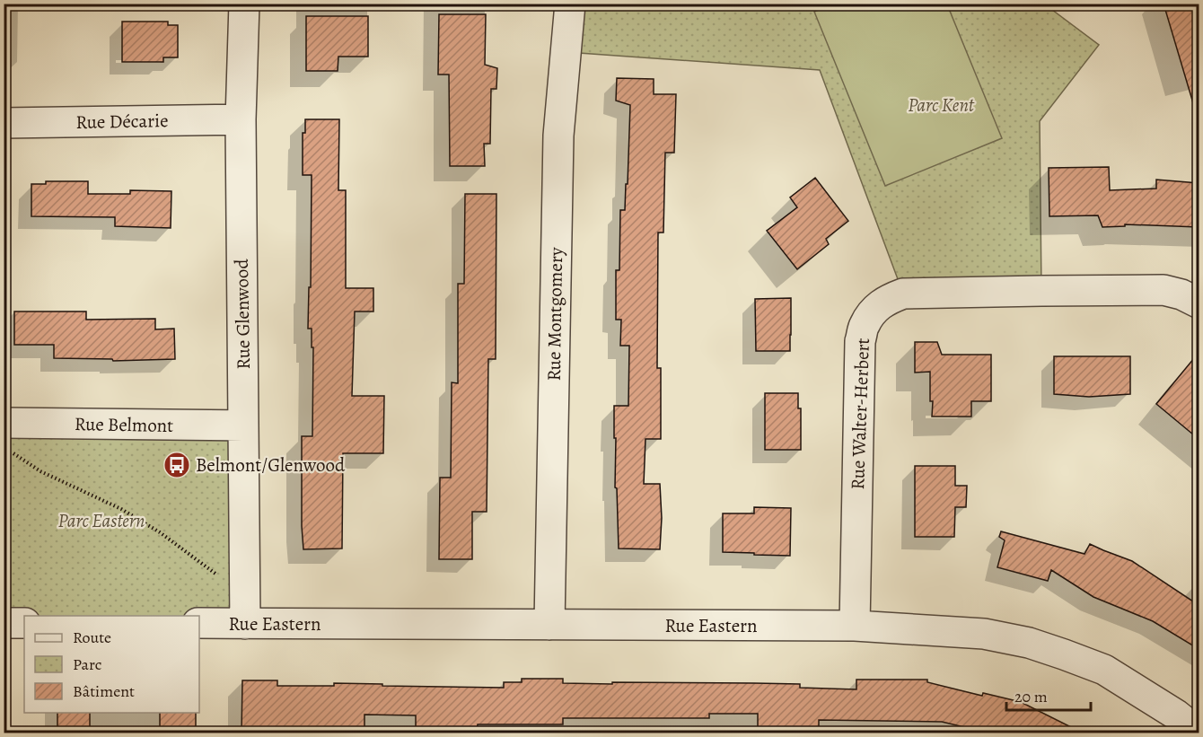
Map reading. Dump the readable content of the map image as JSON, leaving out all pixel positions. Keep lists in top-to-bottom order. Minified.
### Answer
{"streets":{"street":["Rue Décarie","Rue Glenwood","Rue Montgomery","Rue Walter-Herbert","Rue Belmont","Rue Eastern"]},"crossings":[["Rue Décarie","Rue Glenwood"],["Rue Glenwood","Rue Belmont"],["Rue Glenwood","Rue Eastern"],["Rue Montgomery","Rue Eastern"],["Rue Walter-Herbert","Rue Eastern"]],"parks":["Parc Kent","Parc Eastern"],"places":{"bus stop":["Belmont/Glenwood"]},"legend":["Route","Parc","Bâtiment"],"scale_bar":"20 m"}
